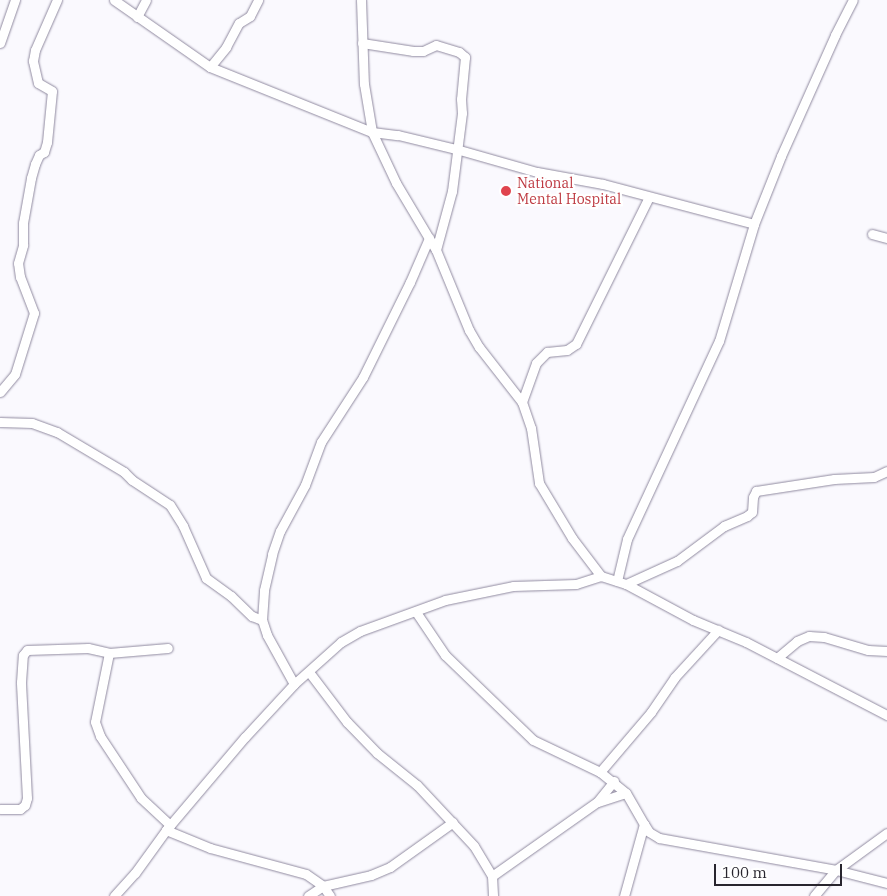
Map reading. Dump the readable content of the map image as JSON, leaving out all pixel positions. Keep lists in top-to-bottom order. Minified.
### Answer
{"places":["National Mental Hospital"],"scale_bar":"100 m"}
